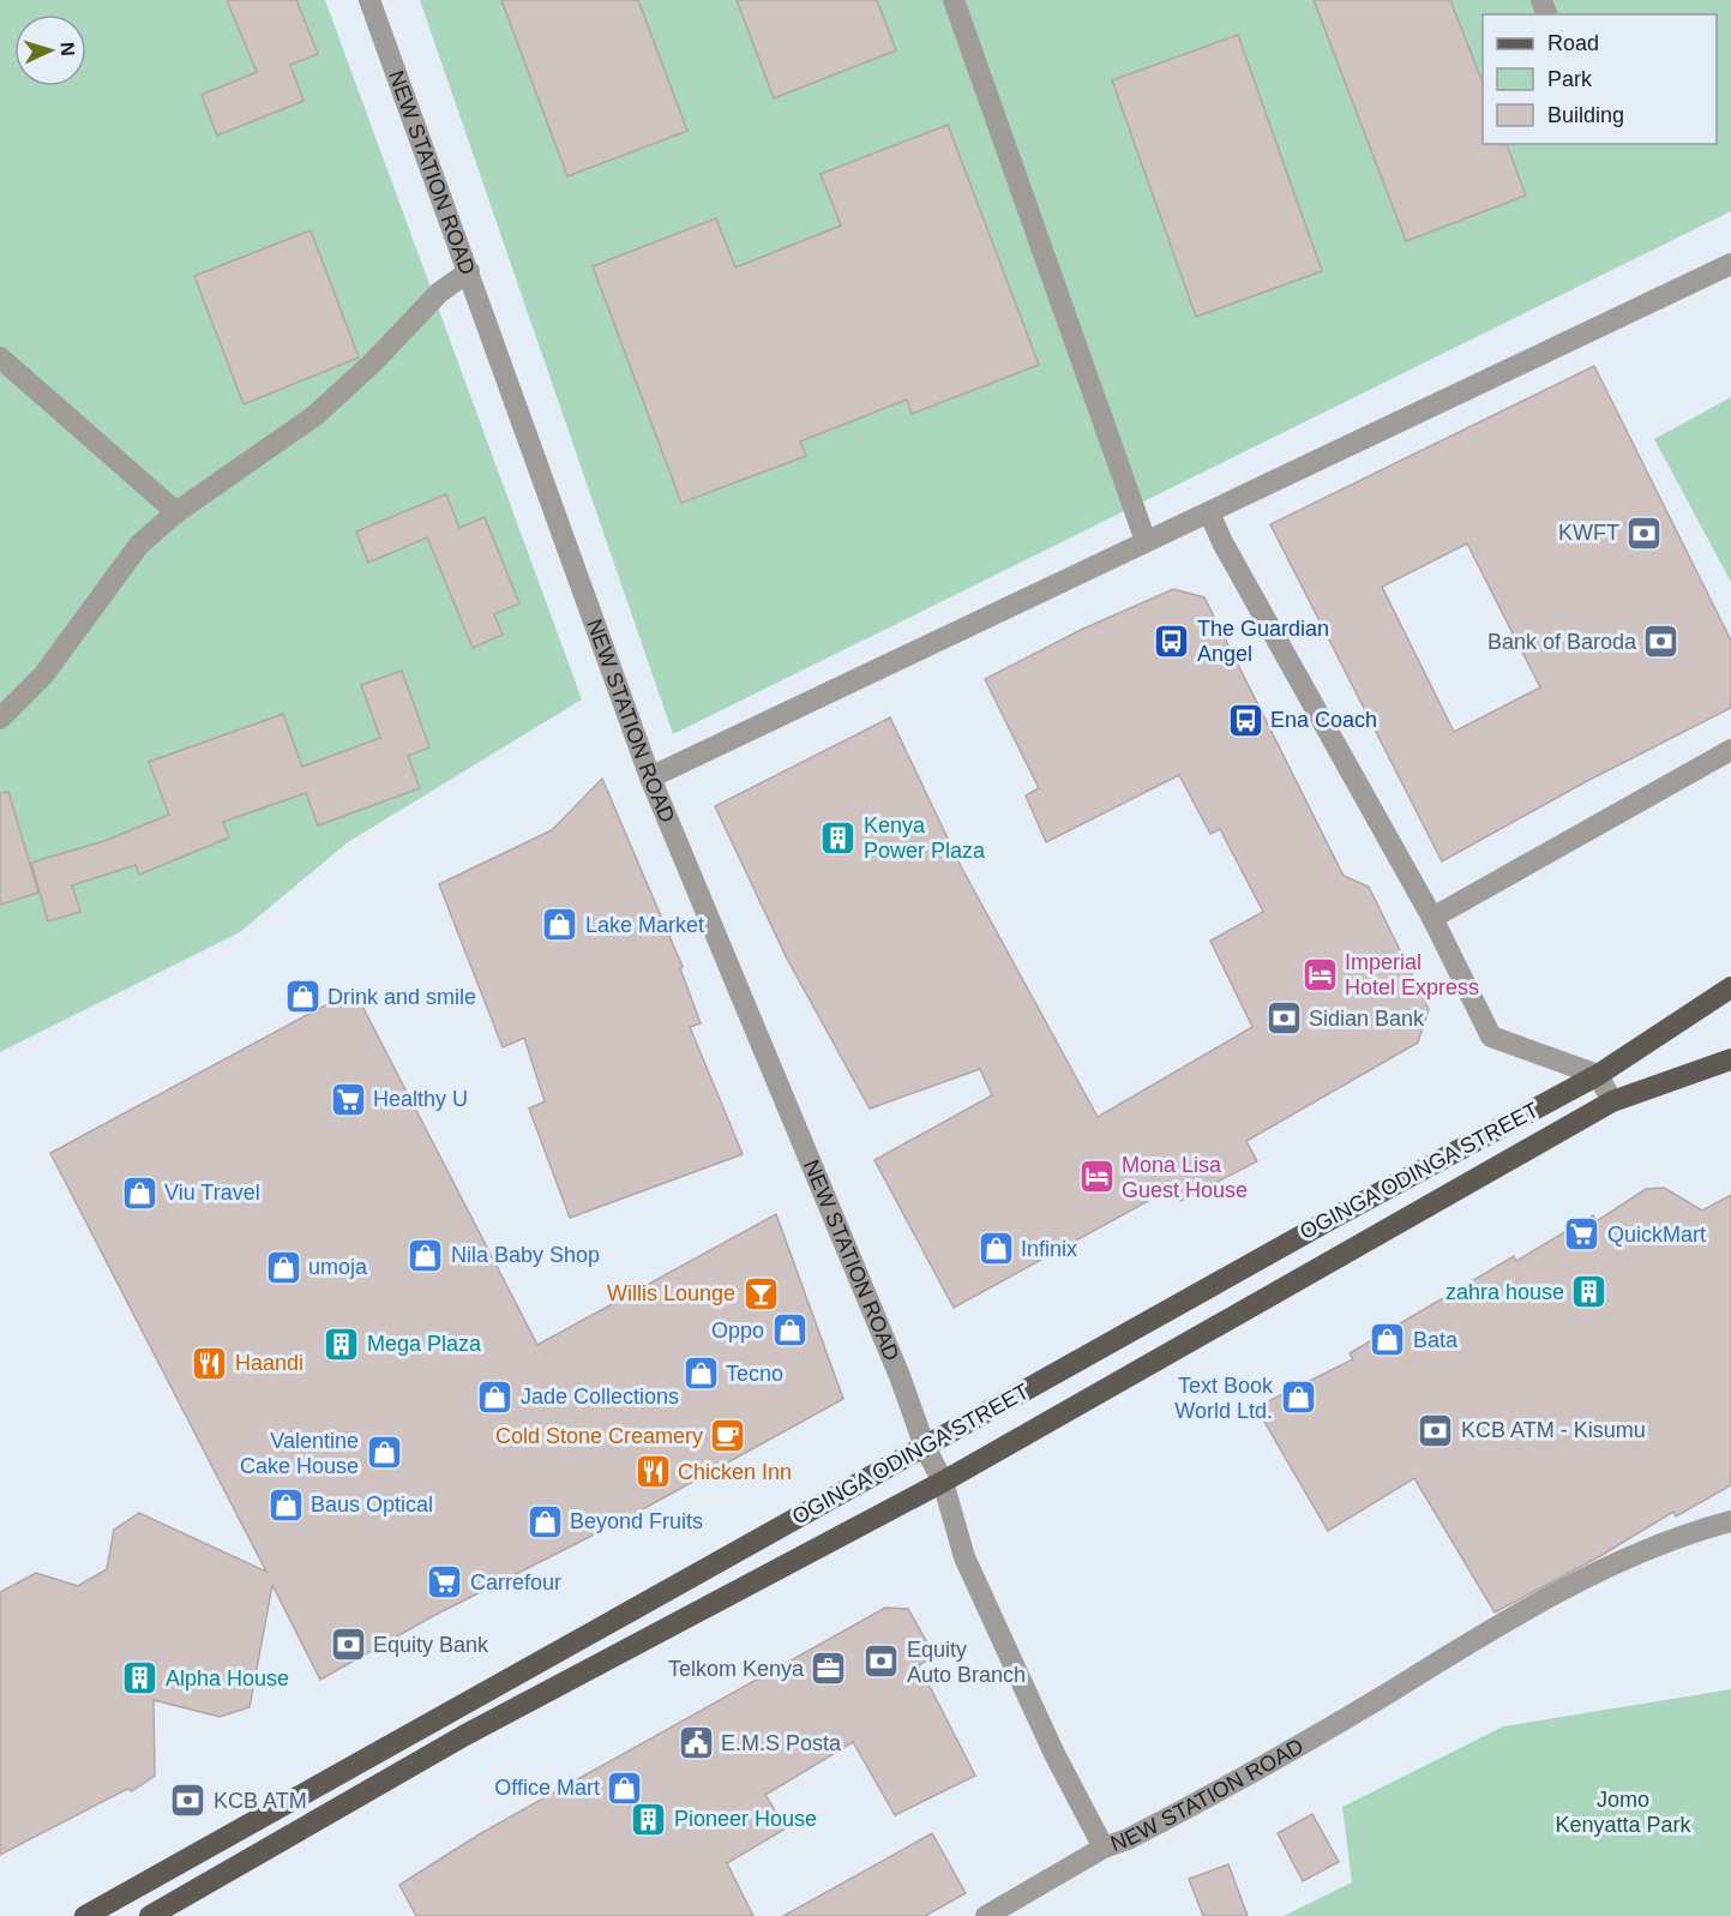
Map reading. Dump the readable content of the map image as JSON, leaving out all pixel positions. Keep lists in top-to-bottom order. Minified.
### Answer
{"streets":{"main road":["OGINGA ODINGA STREET"],"street":["NEW STATION ROAD"]},"crossings":[["NEW STATION ROAD","OGINGA ODINGA STREET"]],"parks":["Jomo Kenyatta Park"],"places":{"bank":["KWFT","Bank of Baroda","Sidian Bank","KCB ATM - Kisumu","Equity Bank","Equity Auto Branch","KCB ATM"],"bus stop":["The Guardian Angel","Ena Coach"],"building":["Kenya Power Plaza","zahra house","Mega Plaza","Alpha House","Pioneer House"],"shop":["Lake Market","Drink and smile","Viu Travel","Infinix","Nila Baby Shop","umoja","Oppo","Bata","Tecno","Jade Collections","Text Book World Ltd.","Valentine Cake House","Baus Optical","Beyond Fruits","Office Mart"],"hotel":["Imperial Hotel Express","Mona Lisa Guest House"],"supermarket":["Healthy U","QuickMart","Carrefour"],"bar":["Willis Lounge"],"restaurant":["Haandi","Chicken Inn"],"cafe":["Cold Stone Creamery"],"office":["Telkom Kenya"],"public building":["E.M.S Posta"]},"legend":["Road","Park","Building"],"north":"right"}
